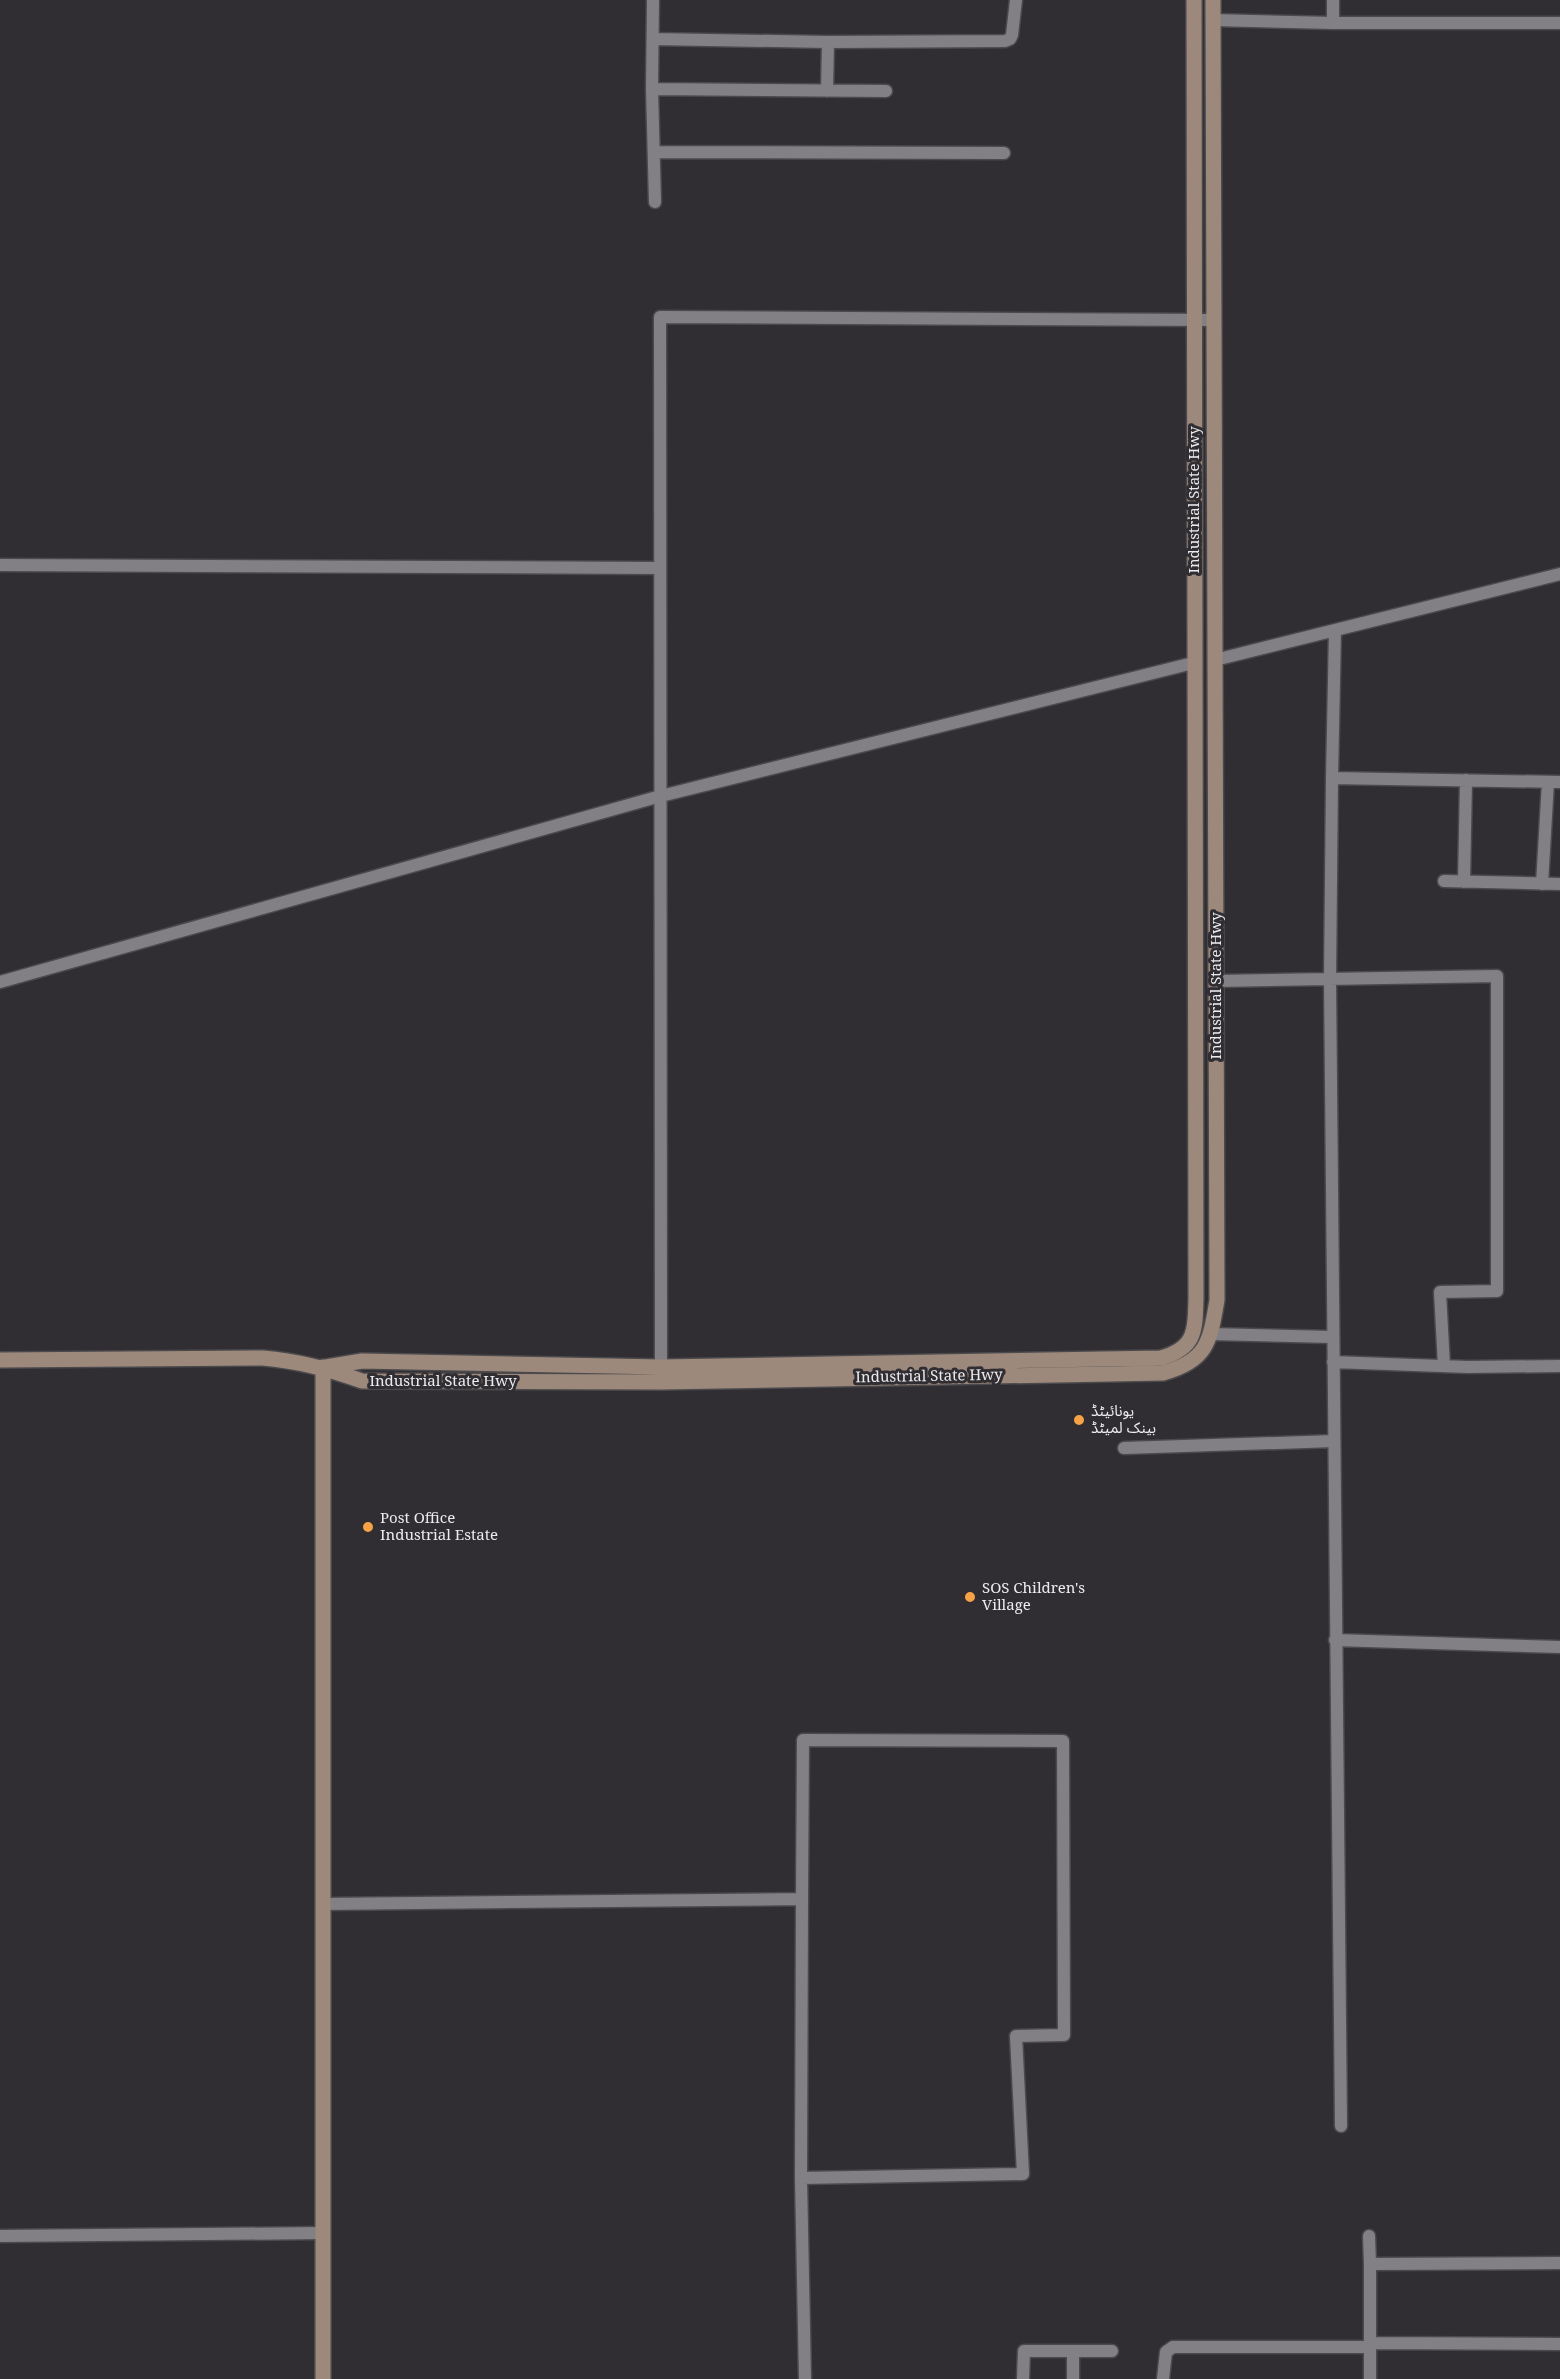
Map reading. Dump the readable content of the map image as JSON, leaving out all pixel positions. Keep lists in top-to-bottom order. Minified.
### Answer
{"streets":{"main road":["Industrial State Hwy"]},"places":["یونائیٹڈ بینک لمیٹڈ","Post Office Industrial Estate","SOS Children's Village"]}
